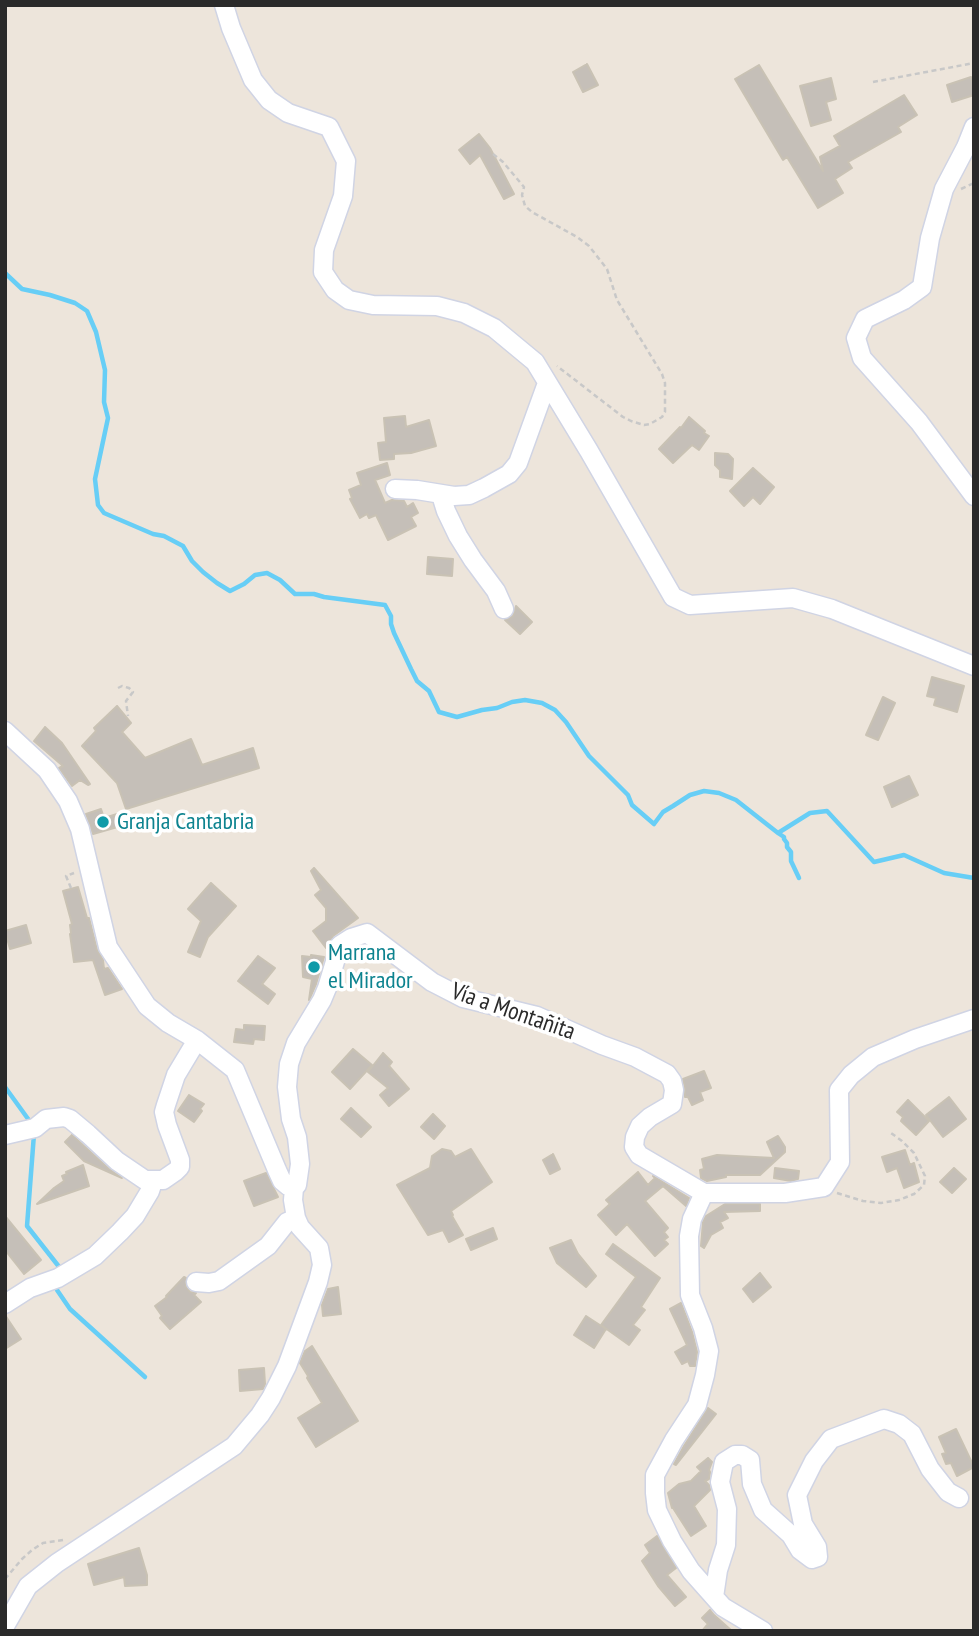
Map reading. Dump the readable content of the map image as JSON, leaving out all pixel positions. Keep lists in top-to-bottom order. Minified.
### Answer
{"streets":{"street":["Vía a Montañita"]},"places":["Granja Cantabria","Marrana el Mirador"]}
